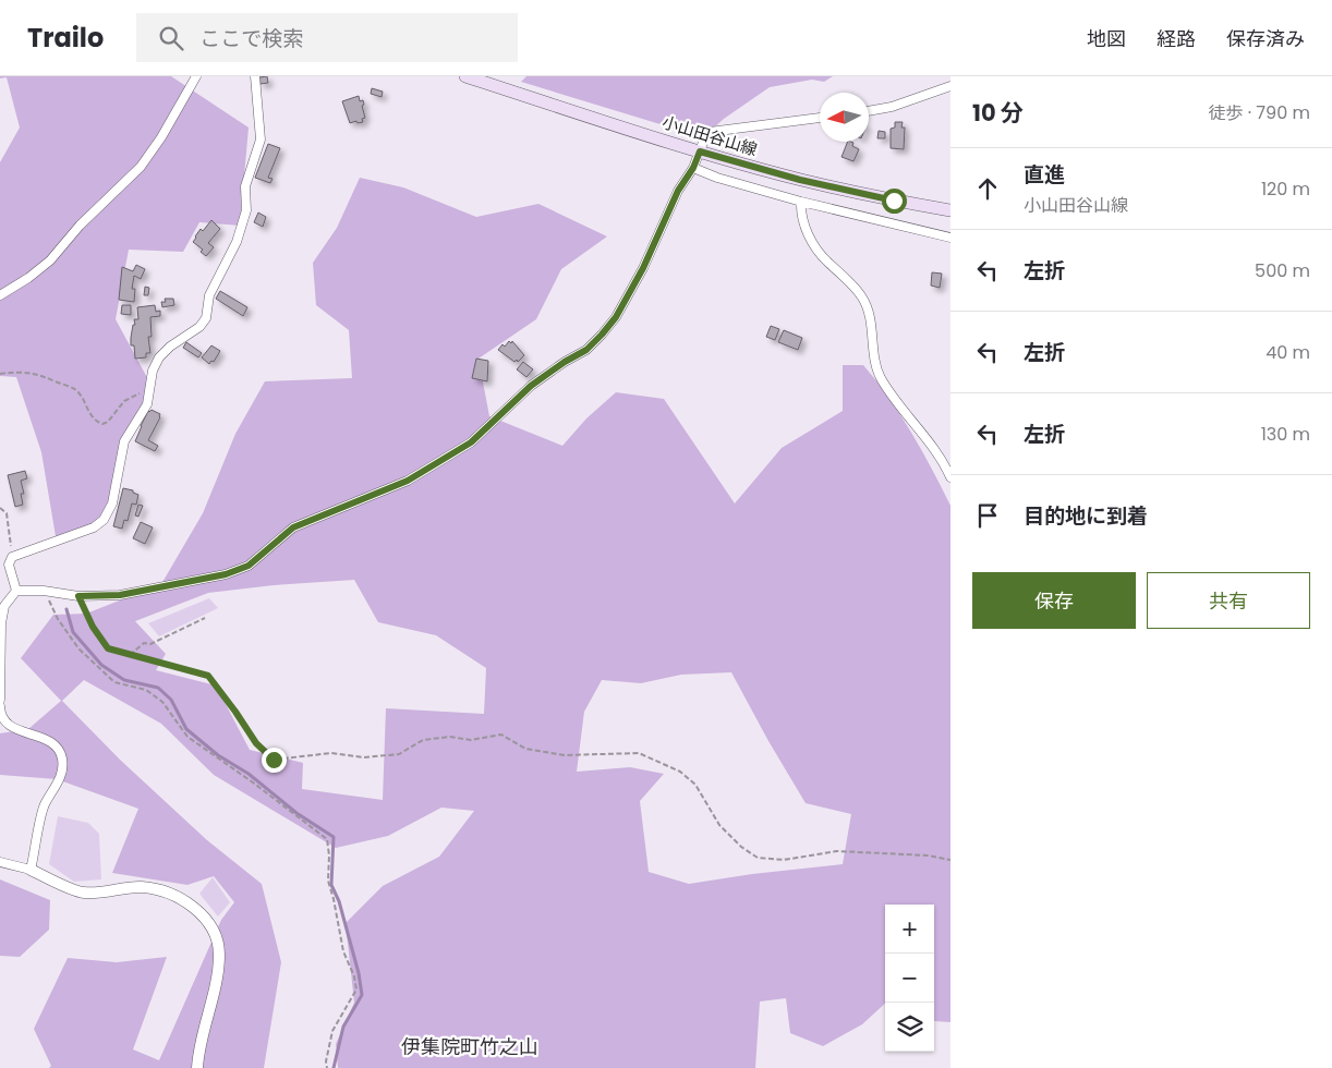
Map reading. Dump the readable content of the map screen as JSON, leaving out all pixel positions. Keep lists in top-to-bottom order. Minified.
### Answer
{"streets":{"main road":["小山田谷山線"]},"districts":["伊集院町竹之山"],"north":"left","page":{"header":"Trailo","search":"ここで検索","nav":["地図","経路","保存済み"],"heading":["10 分","徒歩 · 790 m"],"list":[["直進","小山田谷山線","120 m"],["左折","500 m"],["左折","40 m"],["左折","130 m"],"目的地に到着"],"buttons":["保存","共有"],"map_buttons":["+","−"]}}
